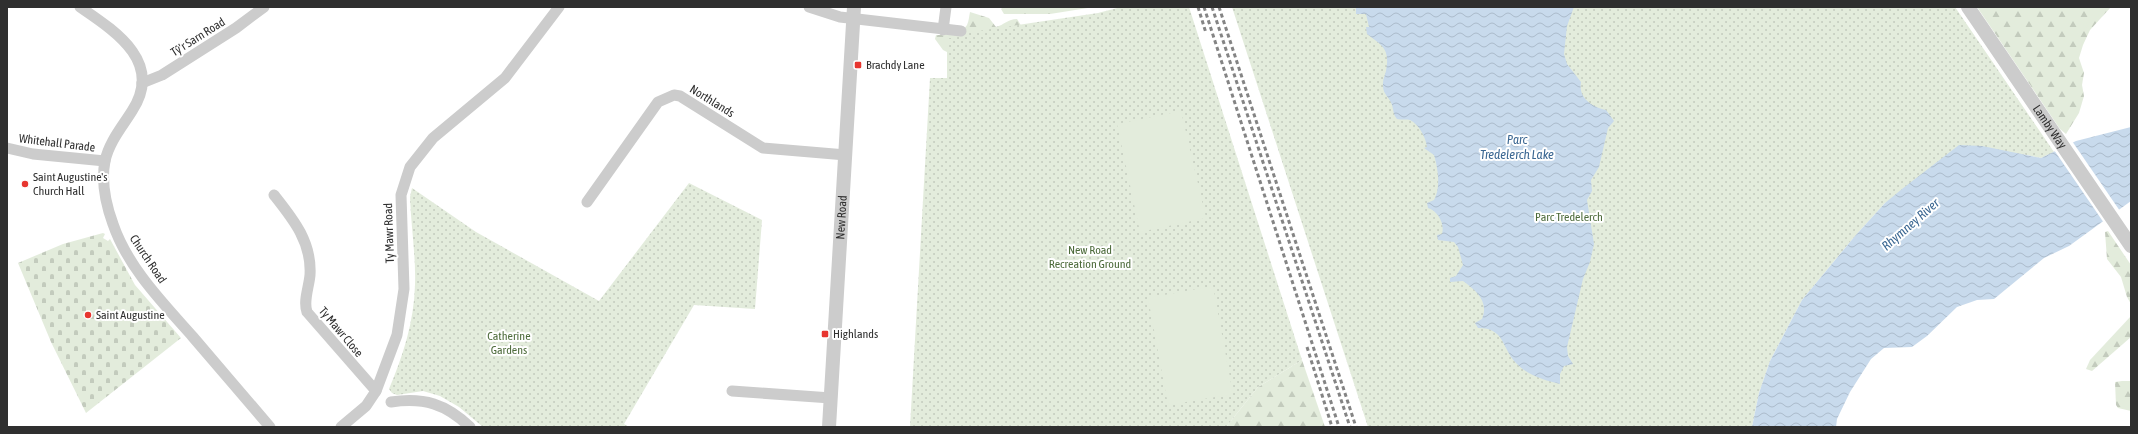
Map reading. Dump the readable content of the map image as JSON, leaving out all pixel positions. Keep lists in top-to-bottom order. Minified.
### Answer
{"streets":{"street":["Tŷ'r Sarn Road","Northlands","Lamby Way","Whitehall Parade","New Road","Ty Mawr Road","Church Road","Ty Mawr Close"]},"crossings":[["Tŷ'r Sarn Road","Church Road"],["Northlands","New Road"],["Whitehall Parade","Church Road"],["Ty Mawr Road","Ty Mawr Close"]],"water":["Parc Tredelerch Lake","Rhymney River"],"parks":["Parc Tredelerch","New Road Recreation Ground","Catherine Gardens"],"places":{"transit":["Brachdy Lane","Highlands"],"other":["Saint Augustine's Church Hall","Saint Augustine"]}}
